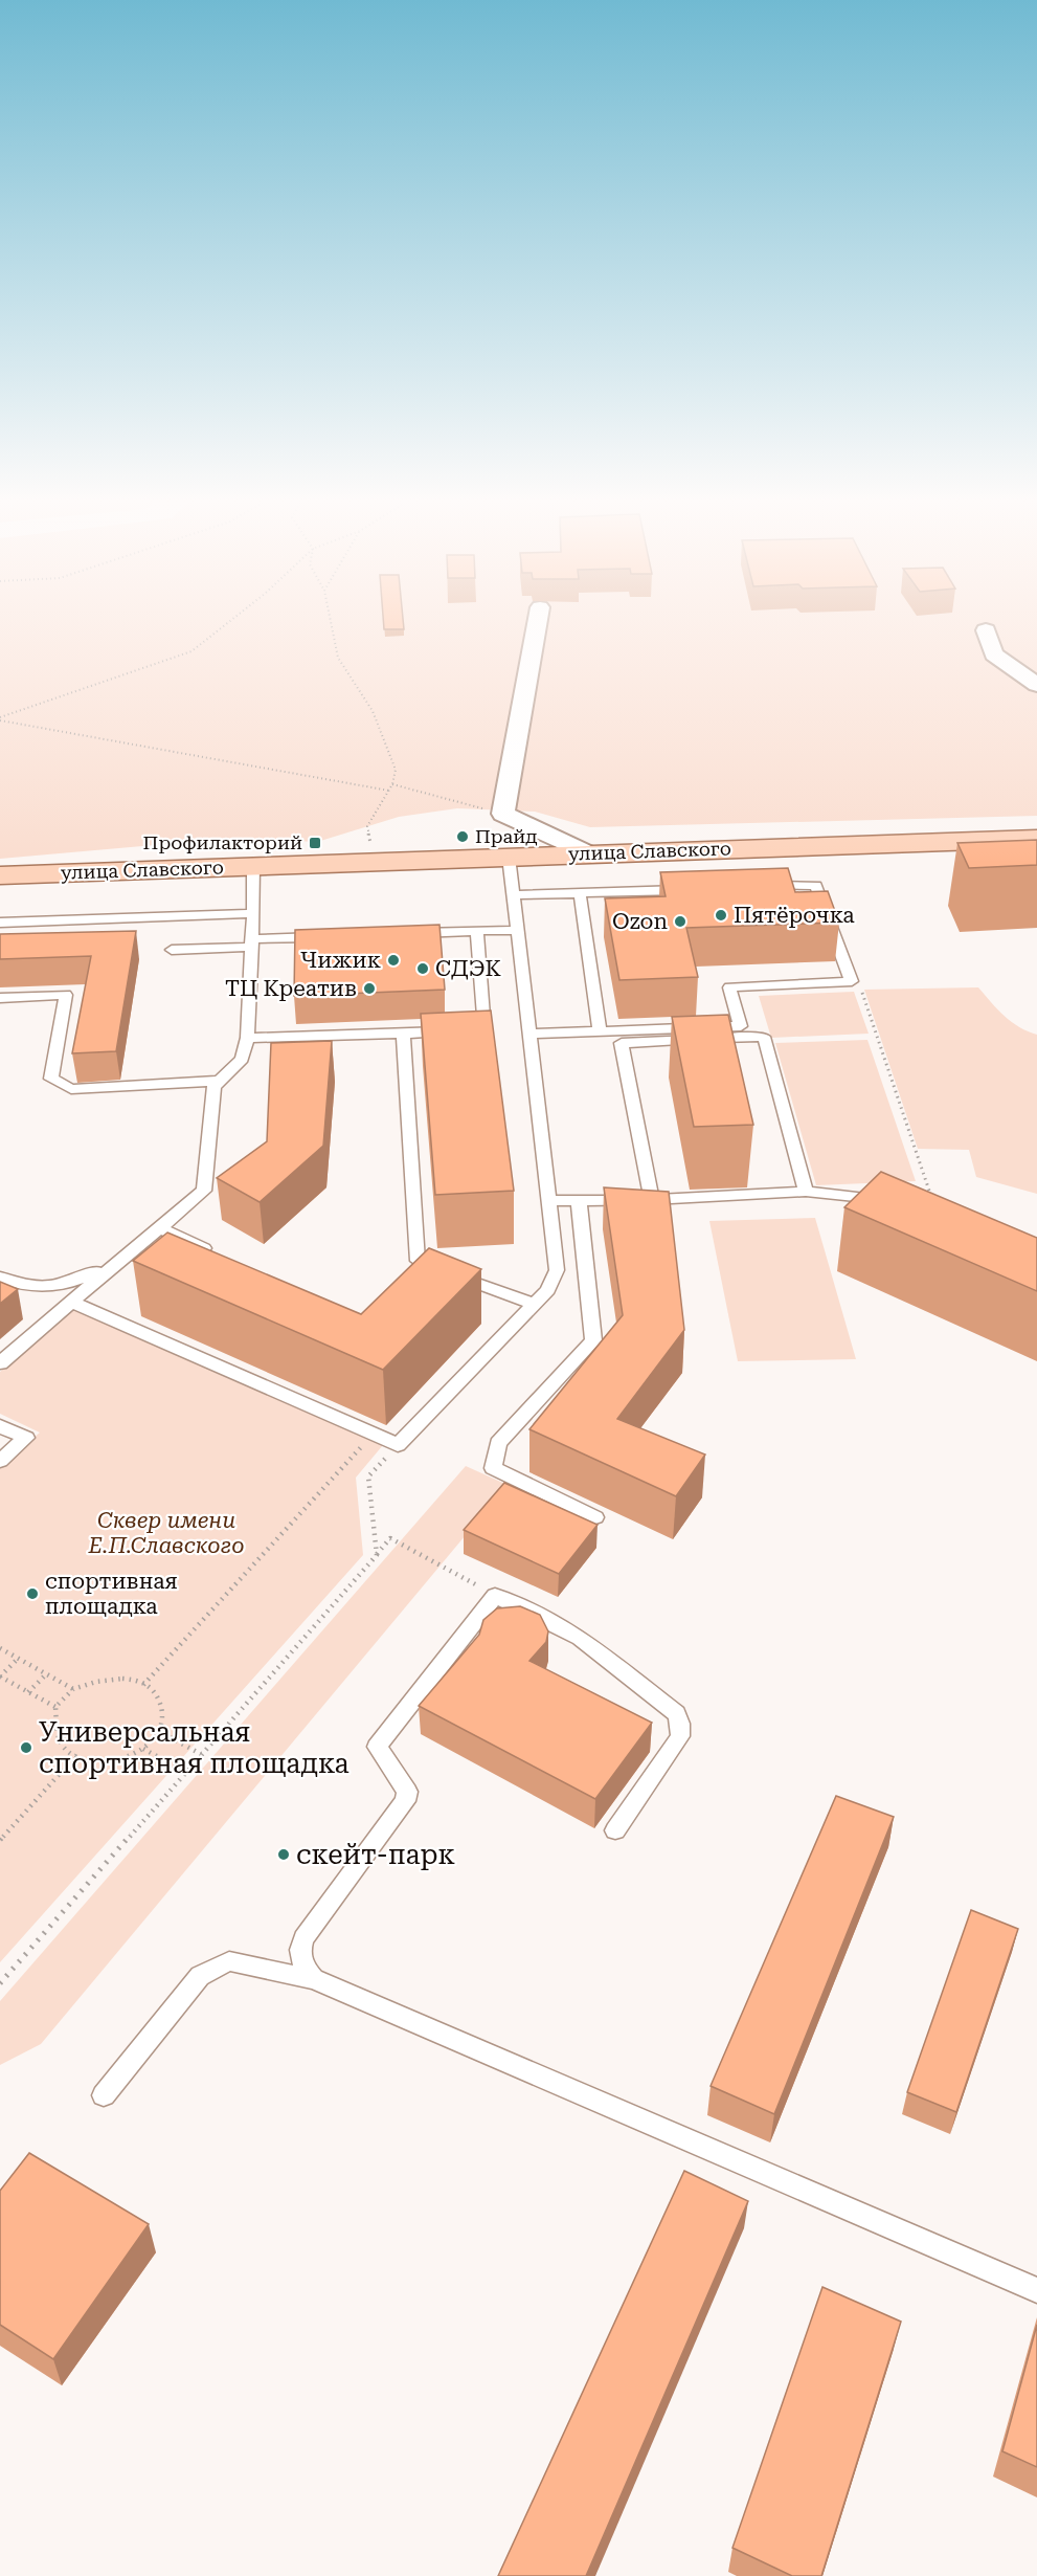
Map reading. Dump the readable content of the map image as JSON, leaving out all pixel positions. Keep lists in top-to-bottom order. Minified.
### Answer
{"streets":{"main road":["улица Славского"]},"parks":["Сквер имени Е.П.Славского"],"places":{"other":["Прайд","Пятёрочка","Ozon","Чижик","СДЭК","ТЦ Креатив","спортивная площадка","Универсальная спортивная площадка","скейт-парк"],"transit":["Профилакторий"]}}
